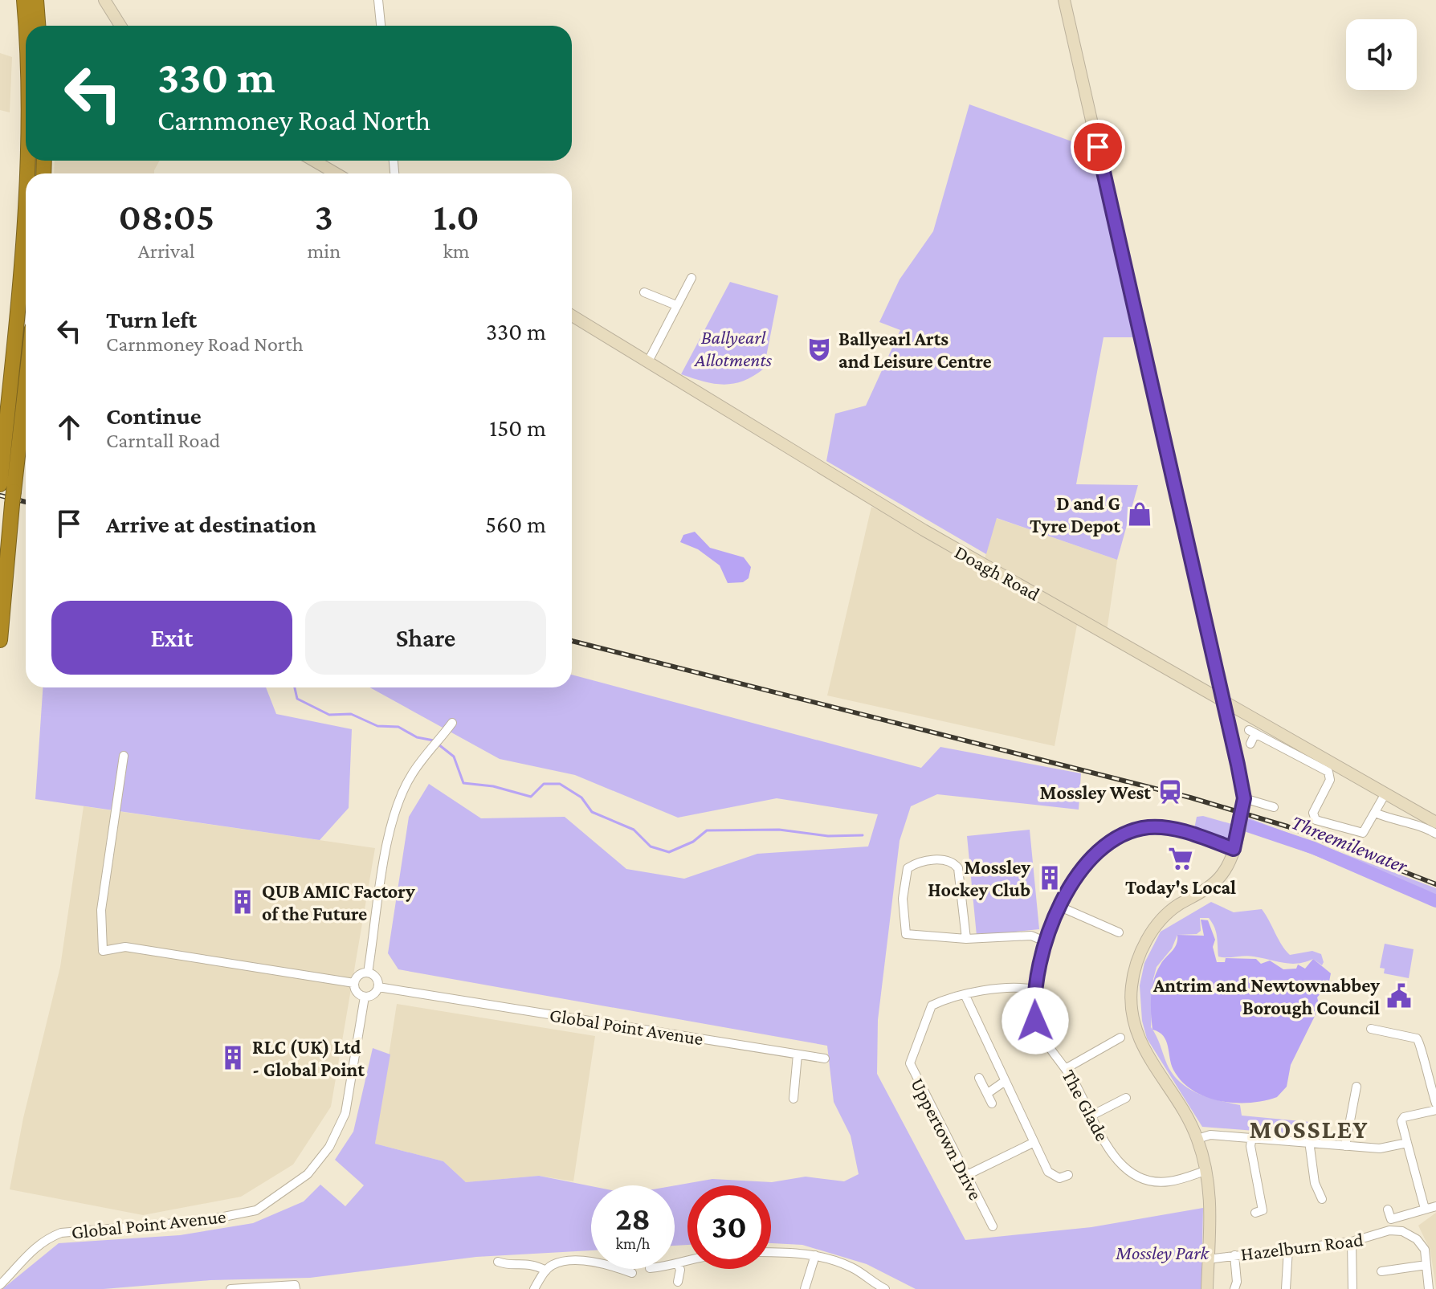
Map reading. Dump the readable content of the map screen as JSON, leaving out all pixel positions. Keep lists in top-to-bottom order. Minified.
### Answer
{"streets":{"street":["Doagh Road","Global Point Avenue","The Glade","Uppertown Drive","Hazelburn Road"]},"crossings":[["The Glade","Uppertown Drive"]],"districts":["MOSSLEY"],"water":["Threemilewater"],"parks":["Ballyearl Allotments","Mossley Park"],"places":{"theatre":["Ballyearl Arts and Leisure Centre"],"shop":["D and G Tyre Depot"],"station":["Mossley West"],"supermarket":["Today's Local"],"building":["Mossley Hockey Club","QUB AMIC Factory of the Future","RLC (UK) Ltd - Global Point"],"public building":["Antrim and Newtownabbey Borough Council"]},"page":{"turn":["330 m","Carnmoney Road North"],"eta":["08:05","Arrival","3","min","1.0","km"],"list":[{"name":"Turn left","note":"Carnmoney Road North","value":"330 m"},{"name":"Continue","note":"Carntall Road","value":"150 m"},{"name":"Arrive at destination","value":"560 m"}],"buttons":["Exit","Share"],"speed":"28 km/h","limit":"30"}}
